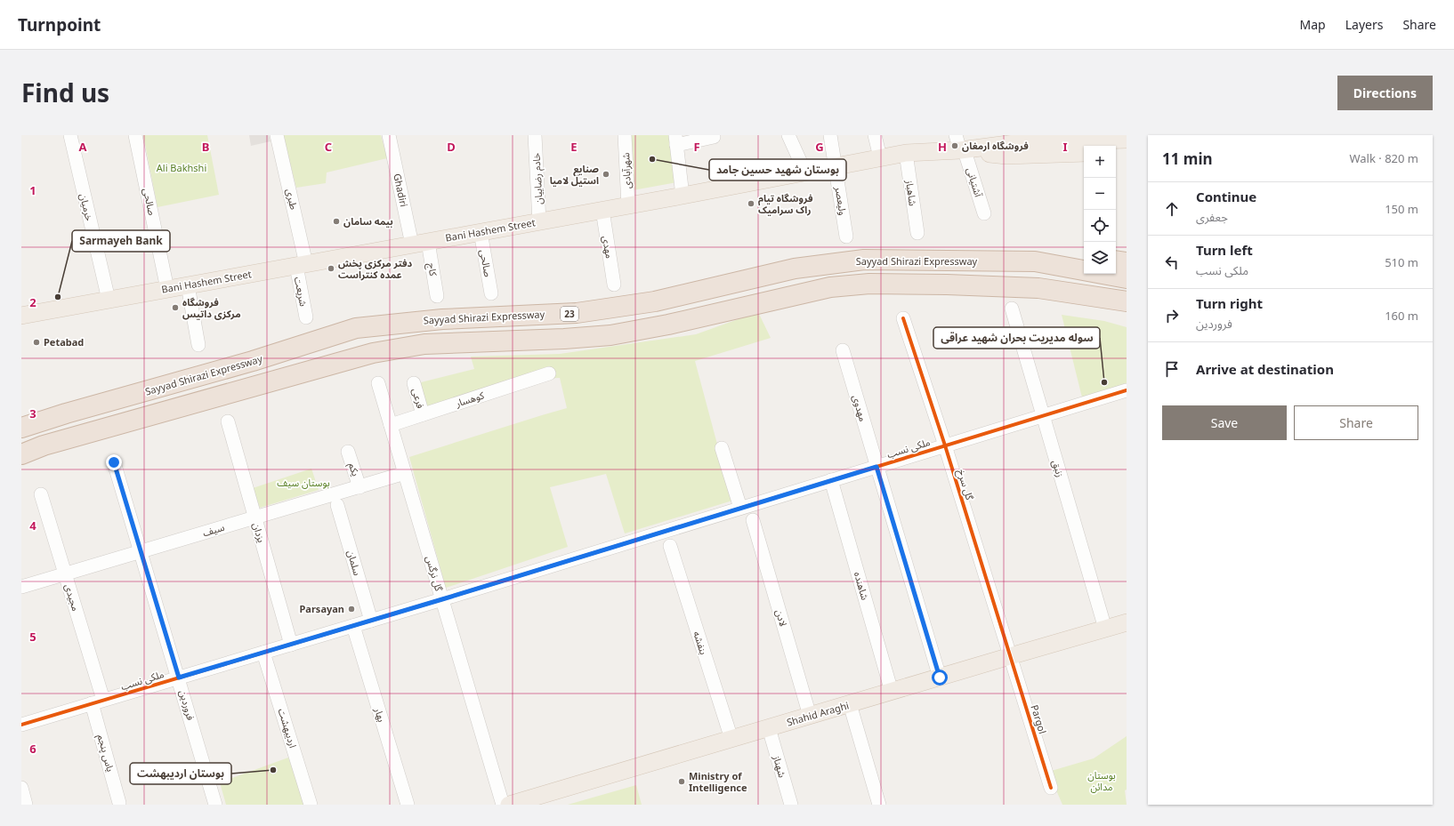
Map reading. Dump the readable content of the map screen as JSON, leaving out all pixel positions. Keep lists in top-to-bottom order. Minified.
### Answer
{"streets":{"highway":["Sayyad Shirazi Expressway","23"],"main road":["Bani Hashem Street","Shahid Araghi"],"street":["شهرآبادی","خادم رضاییان","آشتیانی","Ghadiri","شاهباز","طبری","ولیعصر","صالحی","خرمیان","مهدی","کاج","شریعت","فرعی","کوهسار","مهدوی","ملکی نسب","زنبق","یکم","گل سرخ","سیف","یزدان","سلمان","گل نرگس","شاهنده","مجیدی","لادن","بنفشه","فروردین","بهار","Pargol","اردیبهشت","یاس پنجم","شهناز"]},"crossings":[["شهرآبادی","Bani Hashem Street"],["خادم رضاییان","Bani Hashem Street"],["آشتیانی","Bani Hashem Street"],["Ghadiri","Bani Hashem Street"],["Ghadiri","کاج"],["شاهباز","Bani Hashem Street"],["طبری","Bani Hashem Street"],["طبری","شریعت"],["ولیعصر","Bani Hashem Street"],["صالحی","Bani Hashem Street"],["خرمیان","Bani Hashem Street"],["Bani Hashem Street","مهدی"],["Bani Hashem Street","کاج"],["Bani Hashem Street","شریعت"],["فرعی","کوهسار"],["کوهسار","گل نرگس"],["مهدوی","ملکی نسب"],["مهدوی","Shahid Araghi"],["ملکی نسب","زنبق"],["ملکی نسب","گل سرخ"],["ملکی نسب","یزدان"],["ملکی نسب","سلمان"],["ملکی نسب","گل نرگس"],["ملکی نسب","شاهنده"],["ملکی نسب","مجیدی"],["ملکی نسب","فروردین"],["ملکی نسب","بهار"],["ملکی نسب","اردیبهشت"],["ملکی نسب","یاس پنجم"],["زنبق","Shahid Araghi"],["یکم","سیف"],["گل سرخ","Shahid Araghi"],["گل سرخ","Pargol"],["سیف","یزدان"],["سیف","گل نرگس"],["سیف","مجیدی"],["سیف","فروردین"],["شاهنده","Shahid Araghi"],["مجیدی","یاس پنجم"],["لادن","Shahid Araghi"],["بنفشه","Shahid Araghi"],["Shahid Araghi","Pargol"],["Shahid Araghi","شهناز"]],"parks":["Ali Bakhshi","بوستان سیف","بوستان مدائن"],"places":["فروشگاه ارمغان","بوستان شهید حسین جامد","صنایع استیل لامیا","فروشگاه تیام راک سرامیک","بیمه سامان","دفتر مرکزی پخش عمده کنتراست","Sarmayeh Bank","فروشگاه مرکزی داتیس","Petabad","سوله مدیریت بحران شهید عراقی","Parsayan","بوستان اردیبهشت","Ministry of Intelligence"],"page":{"header":"Turnpoint","nav":["Map","Layers","Share"],"title":"Find us","buttons":["Directions",["Save","Share"]],"heading":["11 min","Walk · 820 m"],"map_buttons":["+","−"],"list":[["Continue","جعفری","150 m"],["Turn left","ملکی نسب","510 m"],["Turn right","فروردین","160 m"],"Arrive at destination"]},"grid":{"columns":["A","B","C","D","E","F","G","H","I"],"rows":["1","2","3","4","5","6"]}}
